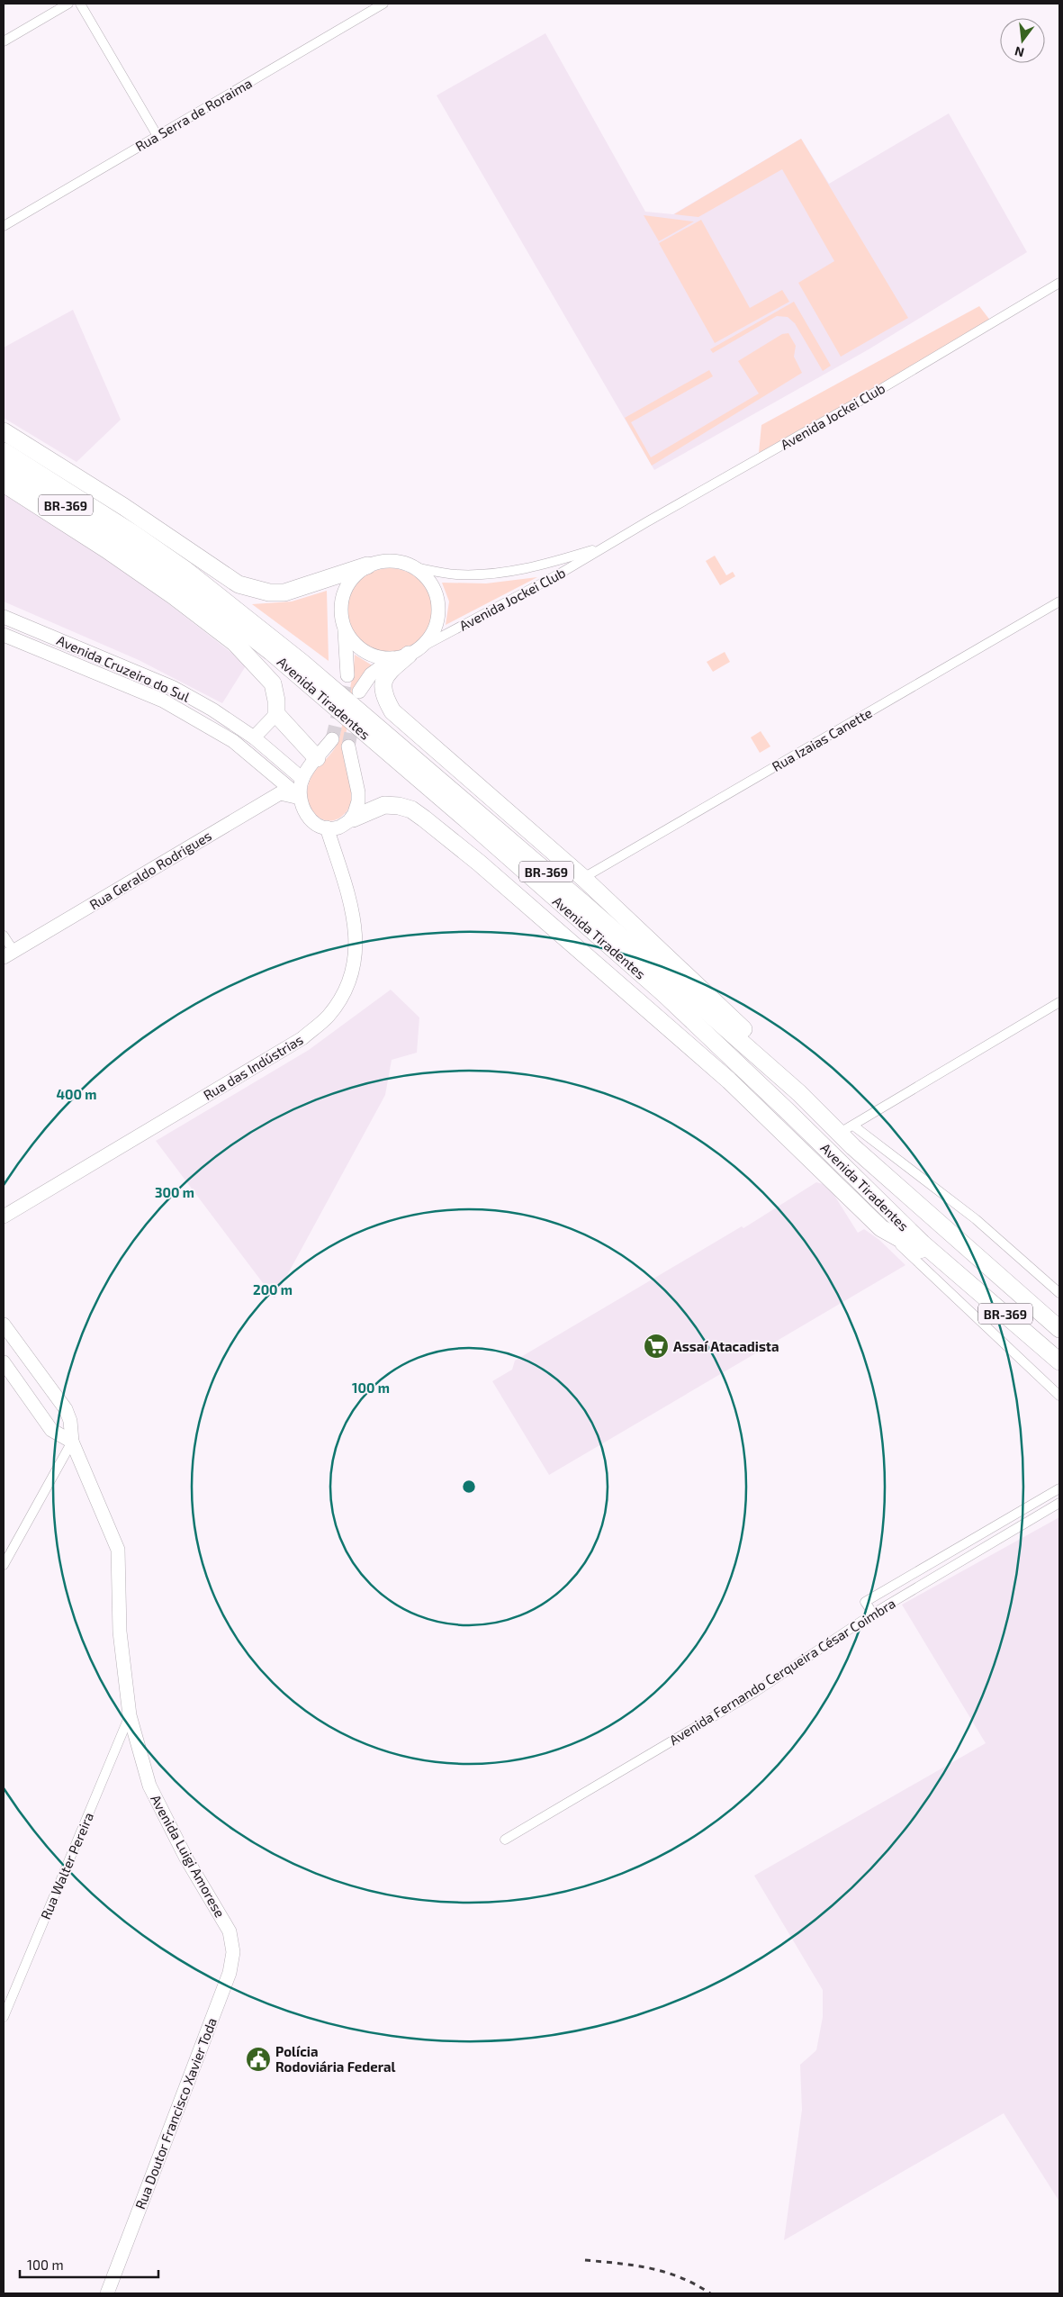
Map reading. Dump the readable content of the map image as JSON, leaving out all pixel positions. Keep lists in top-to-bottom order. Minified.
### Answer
{"streets":{"highway":["BR-369","Avenida Tiradentes"],"street":["Rua Serra de Roraima","Avenida Jockei Club","Avenida Cruzeiro do Sul","Rua Izaias Canette","Rua Geraldo Rodrigues","Rua das Indústrias","Avenida Fernando Cerqueira César Coimbra","Avenida Luigi Amorese","Rua Walter Pereira","Rua Doutor Francisco Xavier Toda"]},"crossings":[["Avenida Cruzeiro do Sul","Rua Geraldo Rodrigues"],["Avenida Luigi Amorese","Rua Walter Pereira"],["Avenida Luigi Amorese","Rua Doutor Francisco Xavier Toda"]],"places":{"supermarket":["Assaí Atacadista"],"public building":["Polícia Rodoviária Federal"]},"scale_bar":"100 m","north":"bottom","rings":["400 m","300 m","200 m","100 m"]}
